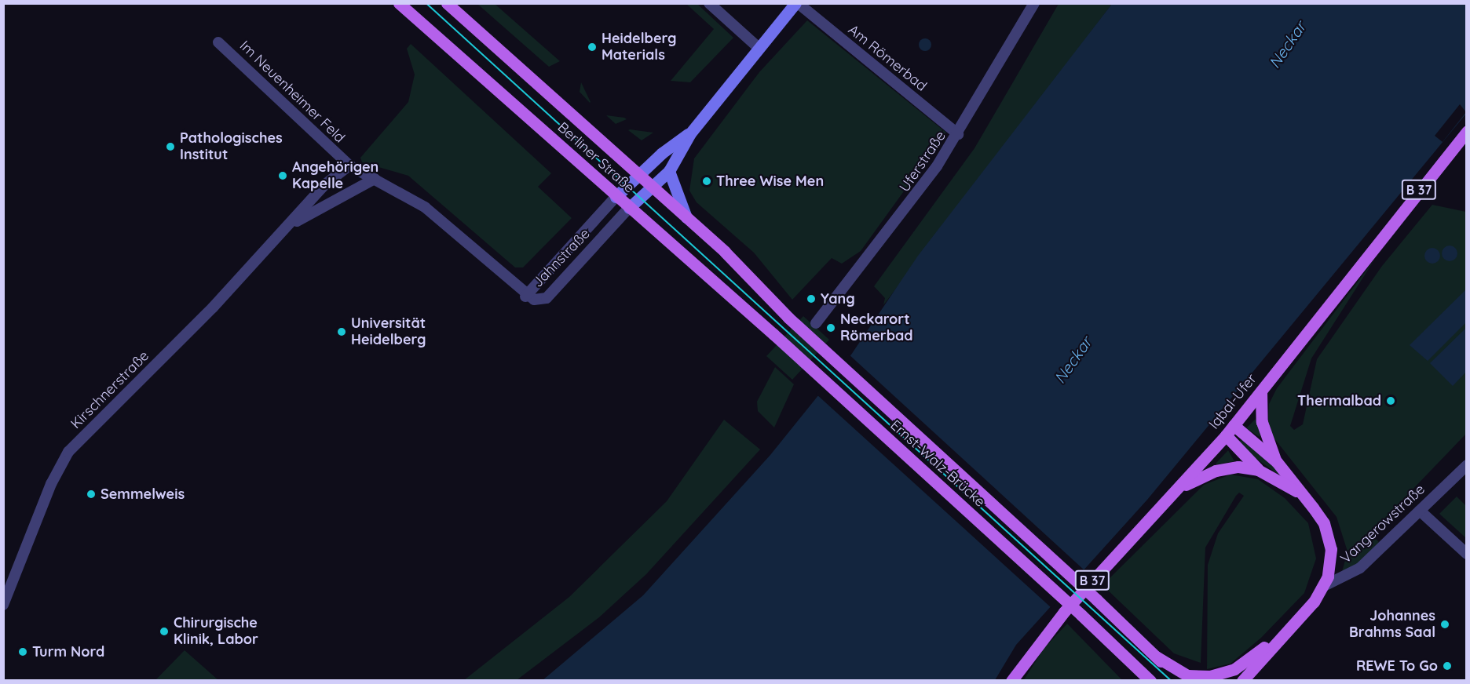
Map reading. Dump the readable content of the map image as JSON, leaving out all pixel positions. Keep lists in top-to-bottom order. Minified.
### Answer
{"streets":{"main road":["Berliner Straße","B 37","Iqbal-Ufer","Ernst-Walz-Brücke","Vangerowstraße"],"street":["Am Römerbad","Im Neuenheimer Feld","Uferstraße","Jahnstraße","Kirschnerstraße"]},"crossings":[["Am Römerbad","Uferstraße"],["Am Römerbad","Jahnstraße"],["Im Neuenheimer Feld","Jahnstraße"],["Im Neuenheimer Feld","Kirschnerstraße"],["Berliner Straße","Jahnstraße"],["Berliner Straße","Ernst-Walz-Brücke"],["Ernst-Walz-Brücke","Vangerowstraße"]],"water":["Neckar"],"places":["Heidelberg Materials","Pathologisches Institut","Angehörigen Kapelle","Three Wise Men","Yang","Neckarort Römerbad","Universität Heidelberg","Thermalbad","Semmelweis","Johannes Brahms Saal","Chirurgische Klinik, Labor","Turm Nord","REWE To Go"]}
